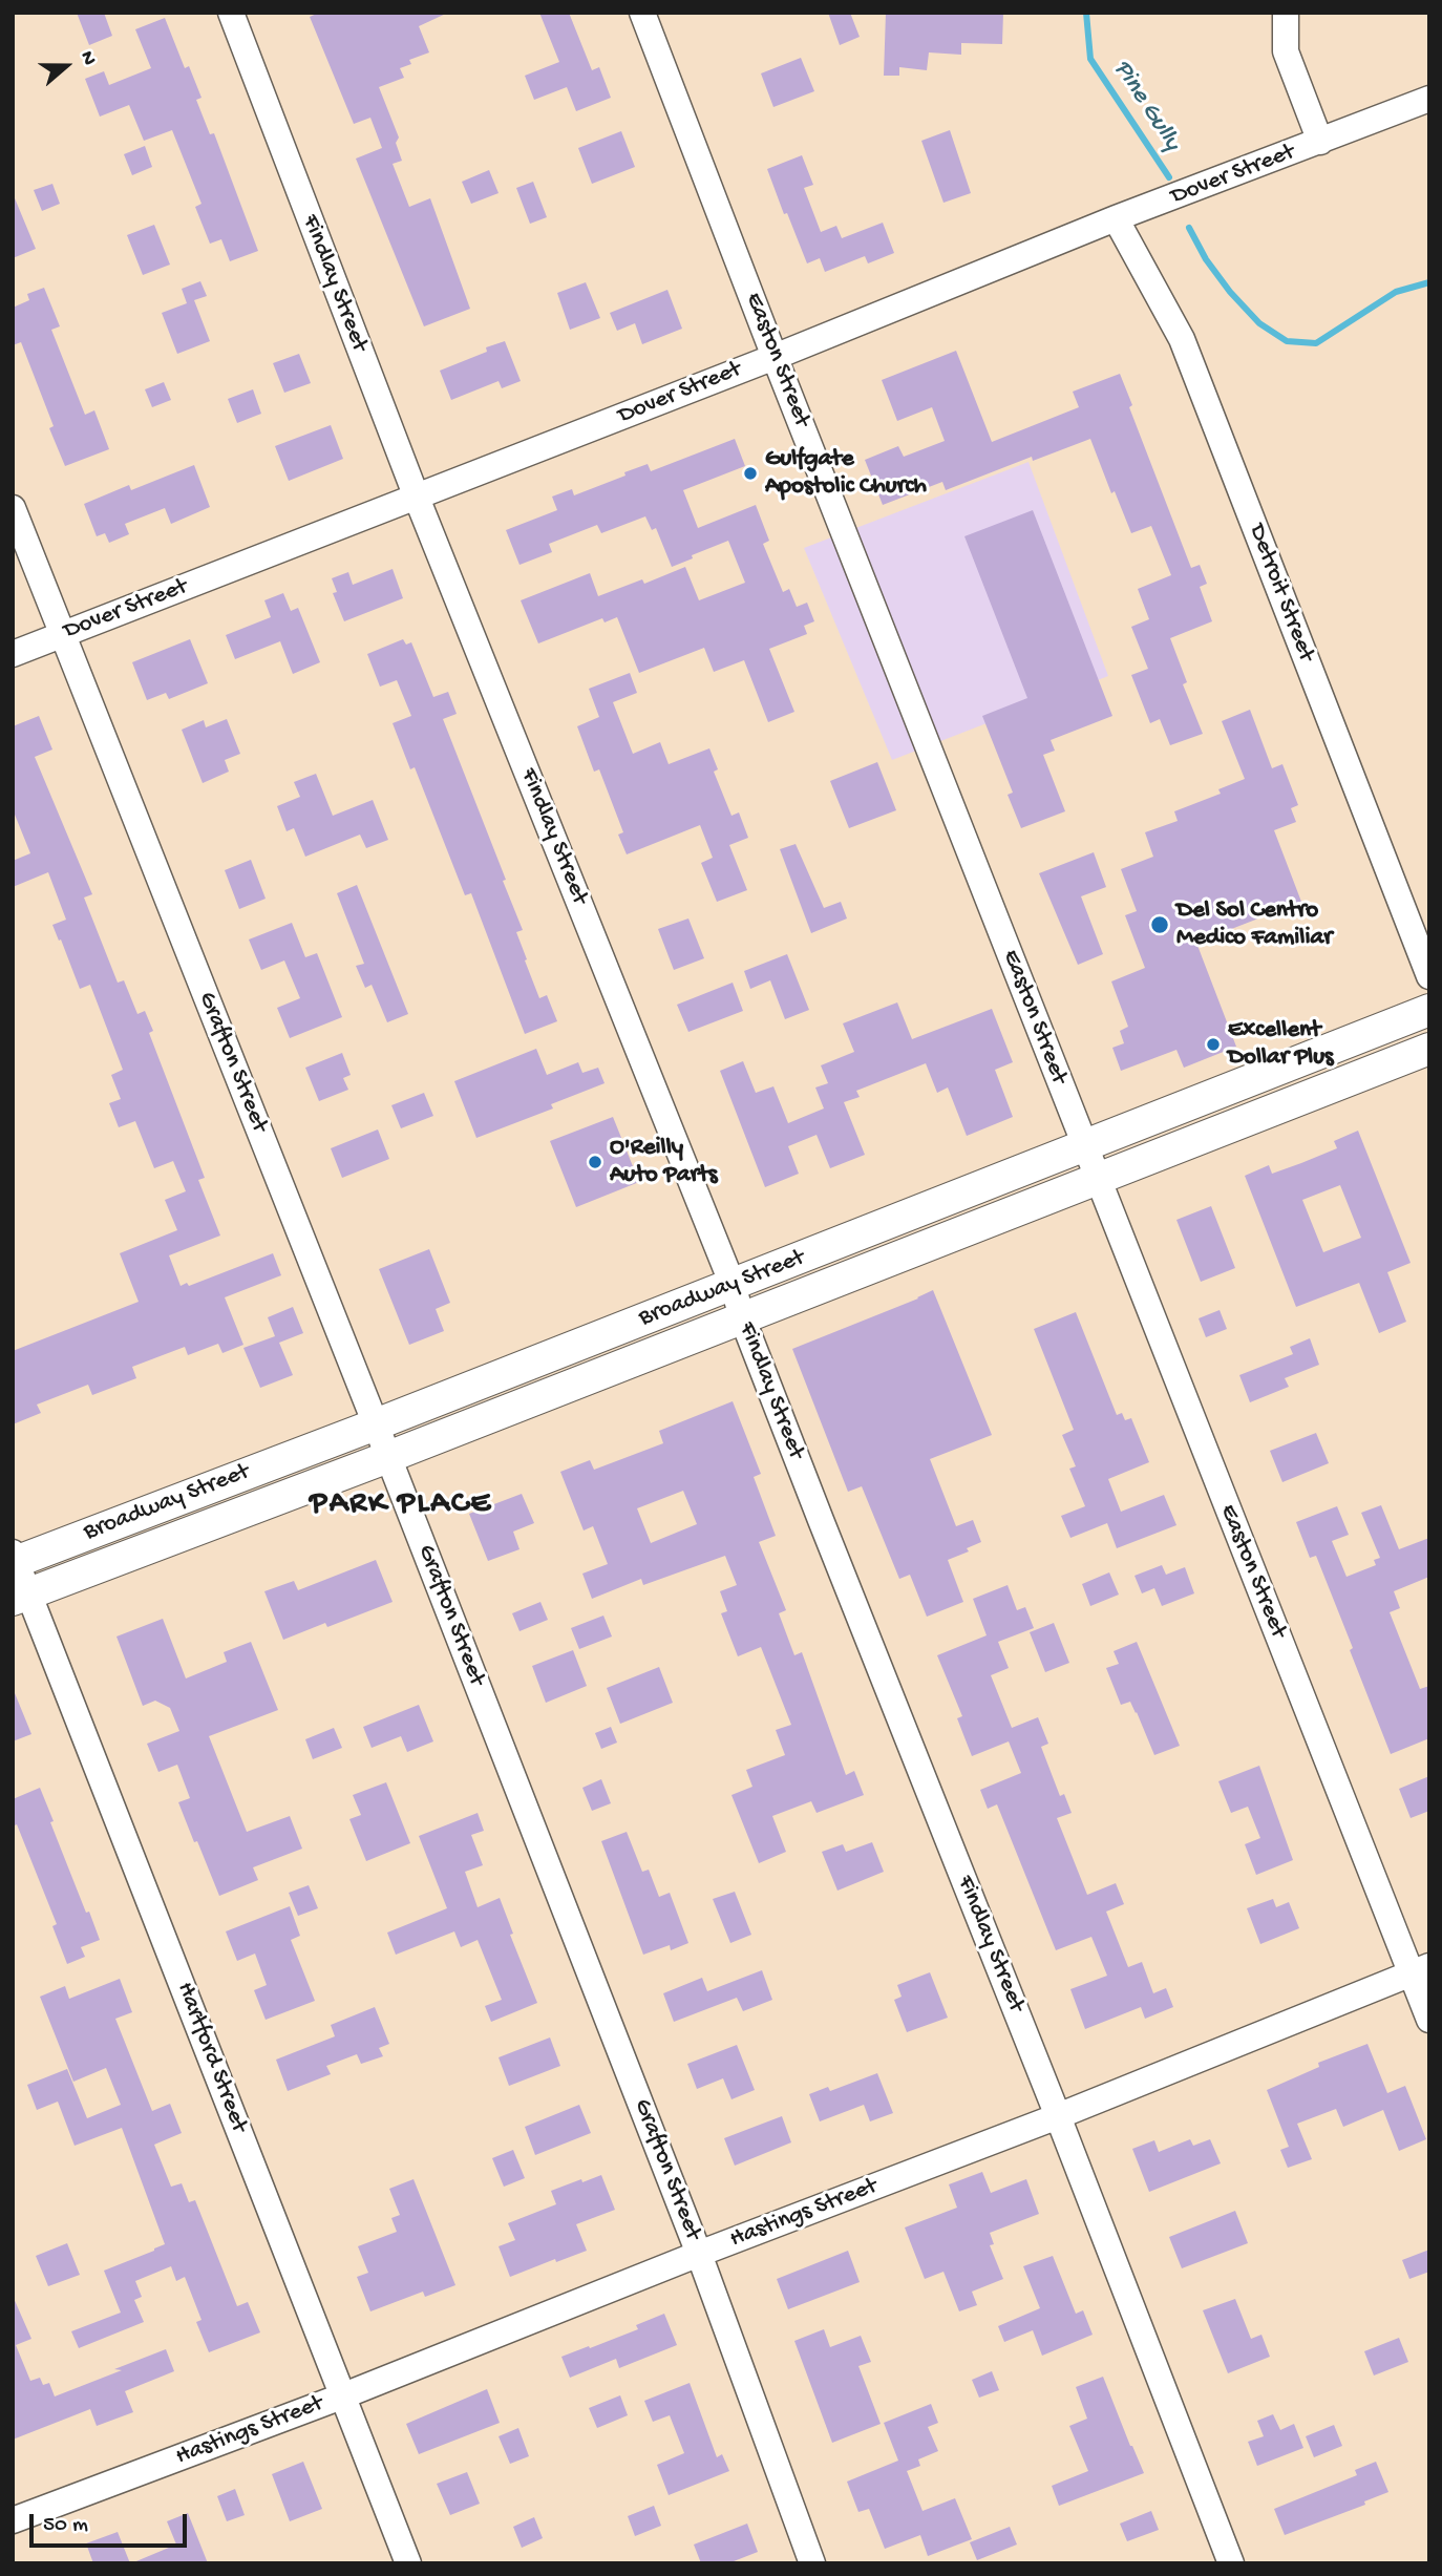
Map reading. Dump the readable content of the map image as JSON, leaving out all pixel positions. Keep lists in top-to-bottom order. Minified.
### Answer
{"streets":{"main road":["Broadway Street"],"street":["Dover Street","Findlay Street","Easton Street","Detroit Street","Grafton Street","Hartford Street","Hastings Street"]},"crossings":[["Dover Street","Findlay Street"],["Dover Street","Easton Street"],["Dover Street","Detroit Street"],["Dover Street","Grafton Street"],["Findlay Street","Broadway Street"],["Findlay Street","Hastings Street"],["Easton Street","Broadway Street"],["Easton Street","Hastings Street"],["Grafton Street","Broadway Street"],["Grafton Street","Hastings Street"],["Broadway Street","Hartford Street"],["Hartford Street","Hastings Street"]],"districts":["PARK PLACE"],"water":["Pine Gully"],"places":["Gulfgate Apostolic Church","Del Sol Centro Medico Familiar","Excellent Dollar Plus","O'Reilly Auto Parts"],"scale_bar":"50 m","north":"right"}
